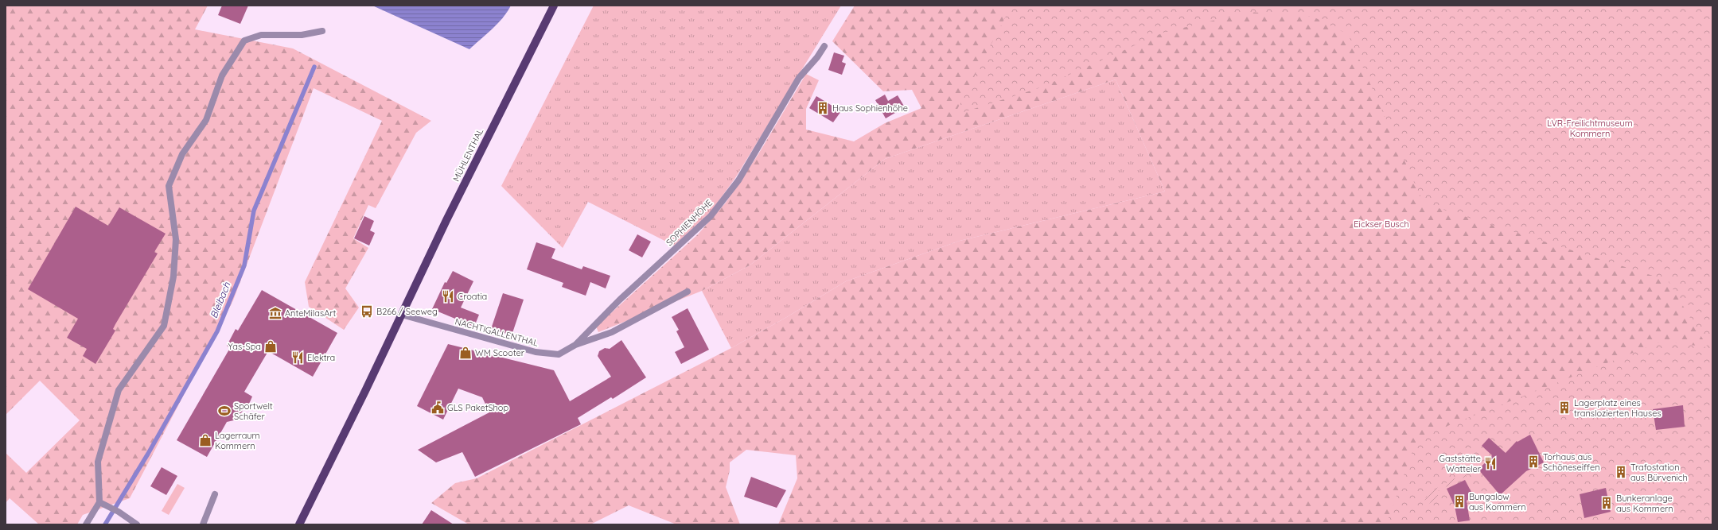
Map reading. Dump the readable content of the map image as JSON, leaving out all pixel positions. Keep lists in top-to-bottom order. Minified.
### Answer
{"streets":{"main road":["MÜHLENTHAL"],"street":["SOPHIENHÖHE","NACHTIGALLENTHAL"]},"crossings":[["MÜHLENTHAL","NACHTIGALLENTHAL"],["SOPHIENHÖHE","NACHTIGALLENTHAL"]],"water":["Bleibach"],"parks":["LVR-Freilichtmuseum Kommern","Eickser Busch"],"places":{"building":["Haus Sophienhöhe","Lagerplatz eines translozierten Hauses","Torhaus aus Schöneseiffen","Trafostation aus Bürvenich","Bungalow aus Kommern","Bunkeranlage aus Kommern"],"restaurant":["Croatia","Elektra","Gaststätte Watteler"],"bus stop":["B266 / Seeweg"],"museum":["AnteMilasArt"],"shop":["Yas-Spa","WM Scooter","Lagerraum Kommern"],"public building":["GLS PaketShop"],"sports":["Sportwelt Schäfer"]}}
